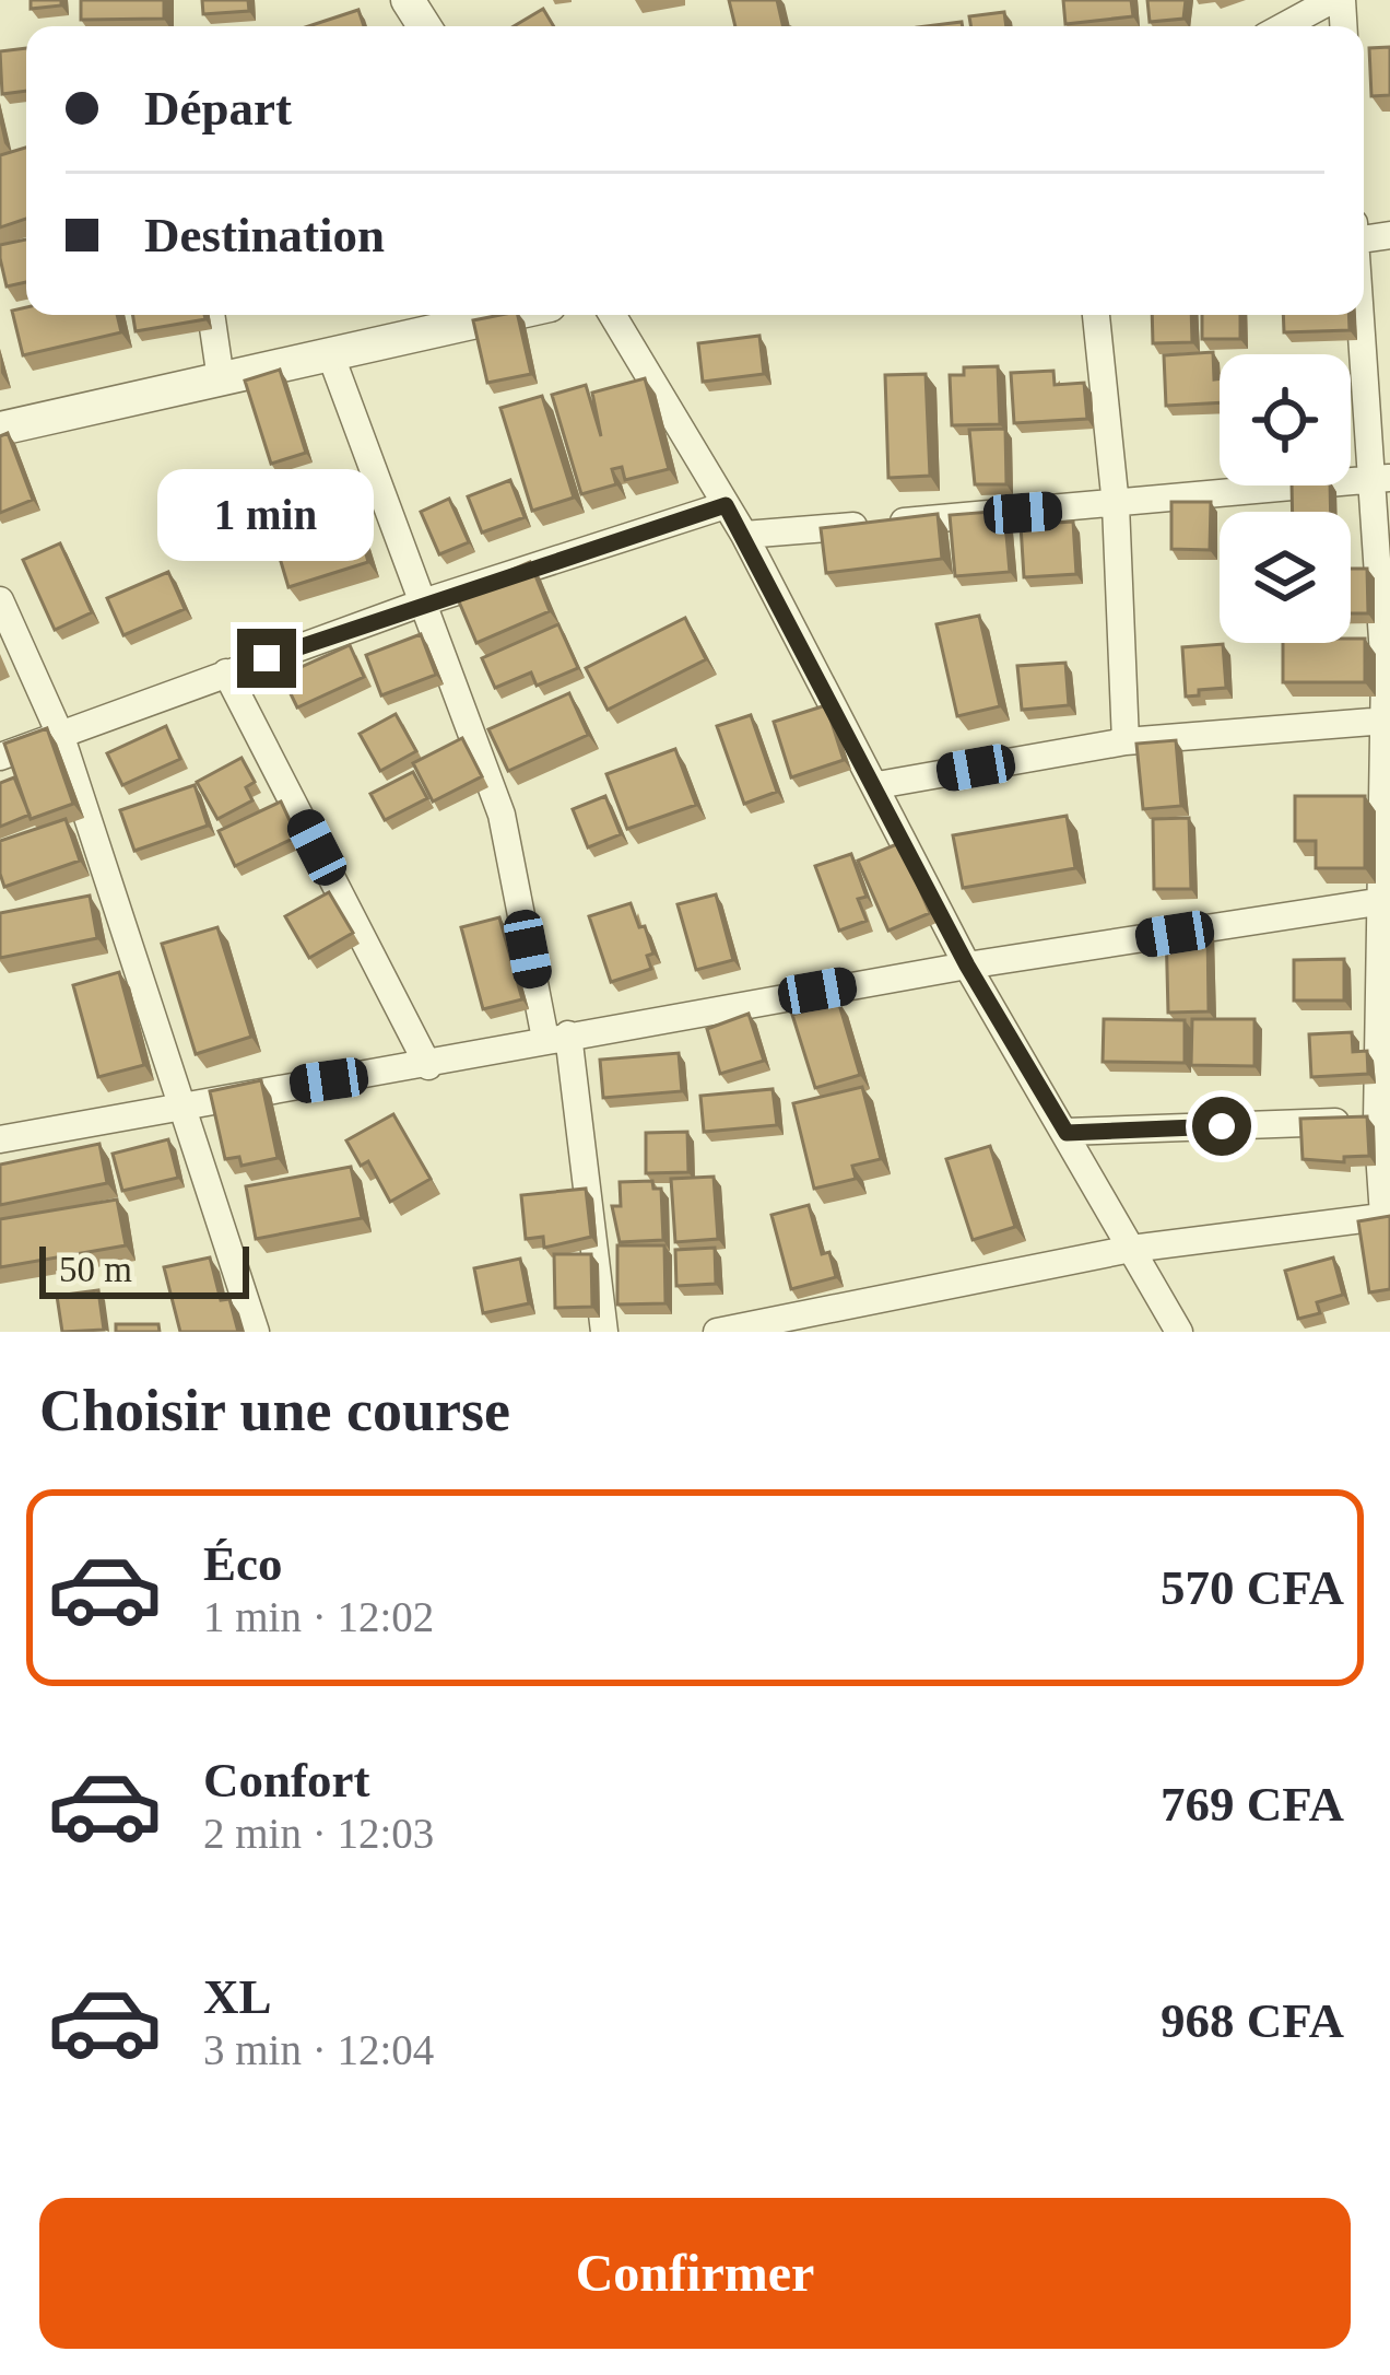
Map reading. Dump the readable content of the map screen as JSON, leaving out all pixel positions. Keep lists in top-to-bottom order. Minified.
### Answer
{"scale_bar":"50 m","page":{"banner":["Départ","Destination"],"bubble":"1 min","scale":"50 m","heading":"Choisir une course","list":[{"name":"Éco","note":"1 min · 12:02","value":"570 CFA"},{"name":"Confort","note":"2 min · 12:03","value":"769 CFA"},{"name":"XL","note":"3 min · 12:04","value":"968 CFA"}],"buttons":"Confirmer"}}
